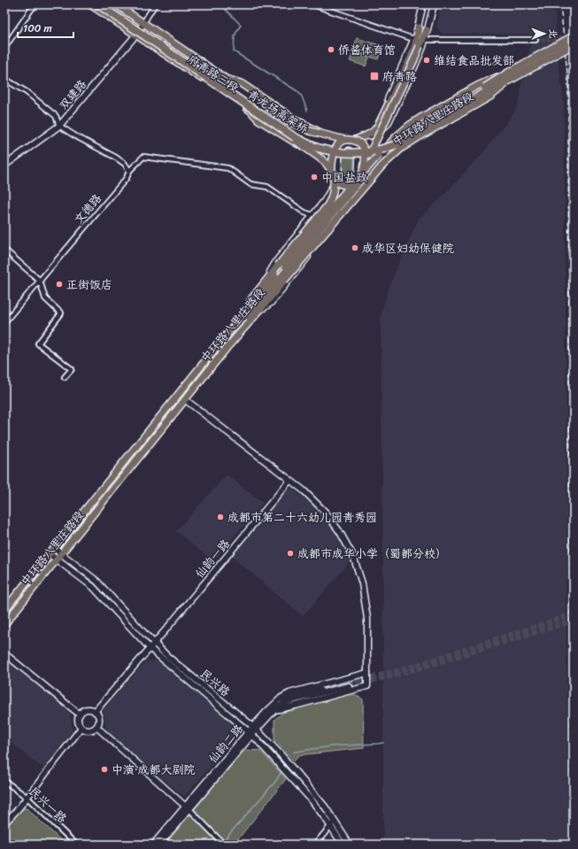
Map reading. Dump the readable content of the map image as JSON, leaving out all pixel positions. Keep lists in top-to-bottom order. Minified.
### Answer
{"streets":{"highway":["青龙场高架桥"],"main road":["府青路三段","中环路八里庄路段"],"street":["双建路","文德路","仙韵一路","民兴路","仙韵二路","民兴一路"]},"crossings":[["府青路三段","双建路"],["青龙场高架桥","中环路八里庄路段"],["中环路八里庄路段","民兴路"],["仙韵一路","民兴路"],["民兴路","仙韵二路"]],"places":{"other":["侨酱体育馆","维结食品批发部","中国盐政","成华区妇幼保健院","正街饭店","成都市第二十六幼儿园青秀园","成都市成华小学（蜀都分校）","中演·成都大剧院"],"transit":["府青路"]},"scale_bar":"100 m","north":"right"}
